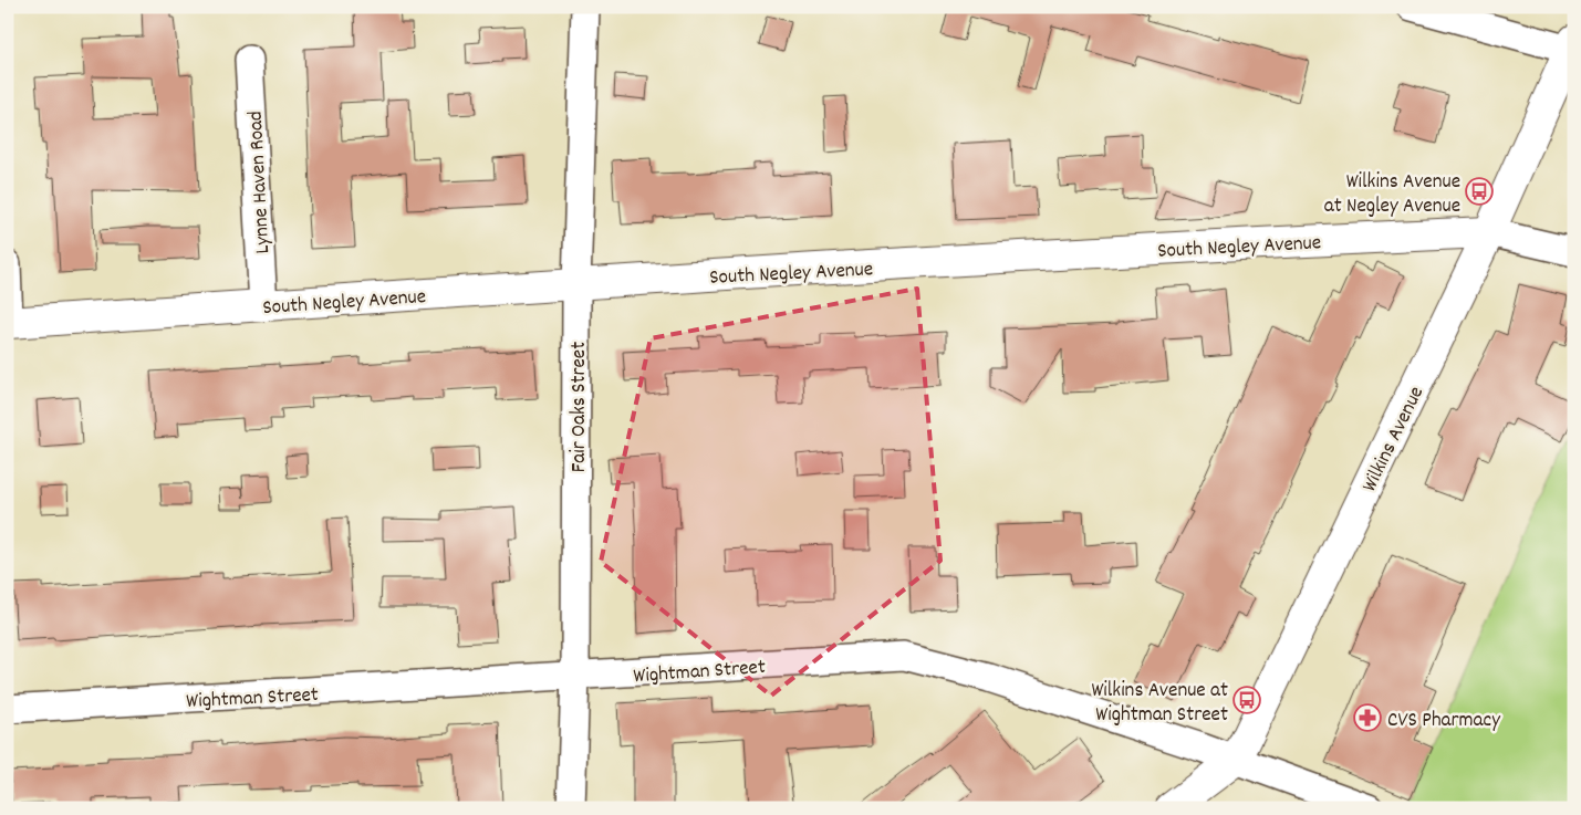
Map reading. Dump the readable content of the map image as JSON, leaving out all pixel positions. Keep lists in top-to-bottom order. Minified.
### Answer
{"streets":{"street":["Lynne Haven Road","South Negley Avenue","Fair Oaks Street","Wilkins Avenue","Wightman Street"]},"crossings":[["Lynne Haven Road","South Negley Avenue"],["South Negley Avenue","Fair Oaks Street"],["South Negley Avenue","Wilkins Avenue"],["Fair Oaks Street","Wightman Street"],["Wilkins Avenue","Wightman Street"]],"places":{"bus stop":["Wilkins Avenue at Negley Avenue","Wilkins Avenue at Wightman Street"],"pharmacy":["CVS Pharmacy"]}}
